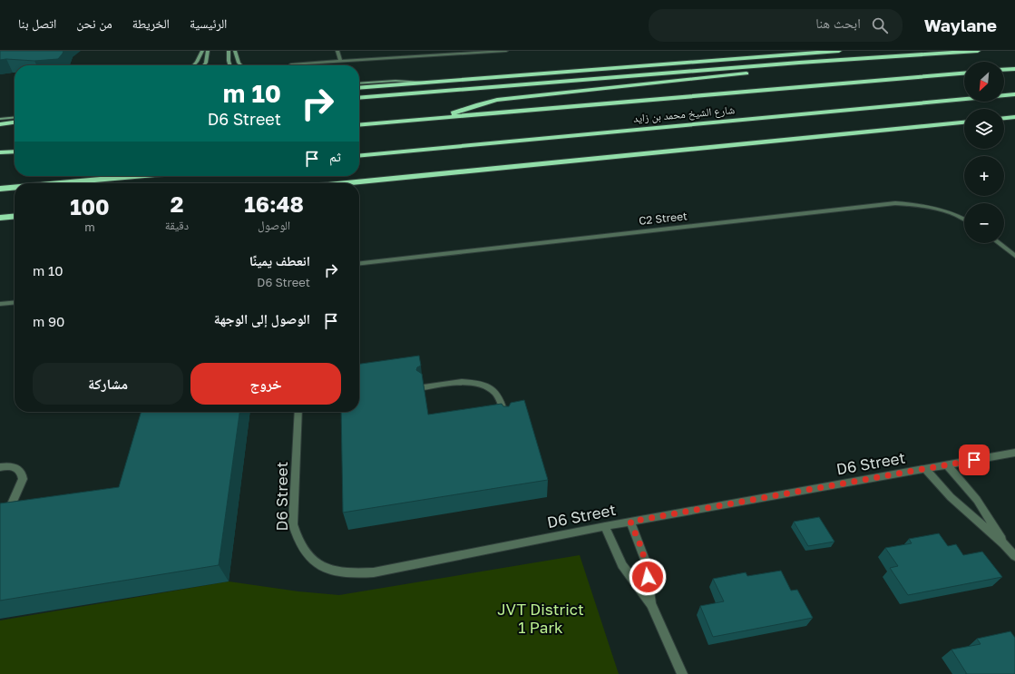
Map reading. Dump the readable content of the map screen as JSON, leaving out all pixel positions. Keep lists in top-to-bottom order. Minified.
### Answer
{"streets":{"highway":["شارع الشيخ محمد بن زايد"],"street":["C2 Street","D6 Street"]},"parks":["JVT District 1 Park"],"north":"bottom left","page":{"header":"Waylane","search":"ابحث هنا","nav":["الرئيسية","الخريطة","من نحن","اتصل بنا"],"map_buttons":["+","−"],"turn":["10 m","D6 Street"],"then":"ثم","eta":["16:48","الوصول","2","دقيقة","100","m"],"list":[{"name":"انعطف يمينًا","note":"D6 Street","value":"10 m"},{"name":"الوصول إلى الوجهة","value":"90 m"}],"buttons":["خروج","مشاركة"]}}
